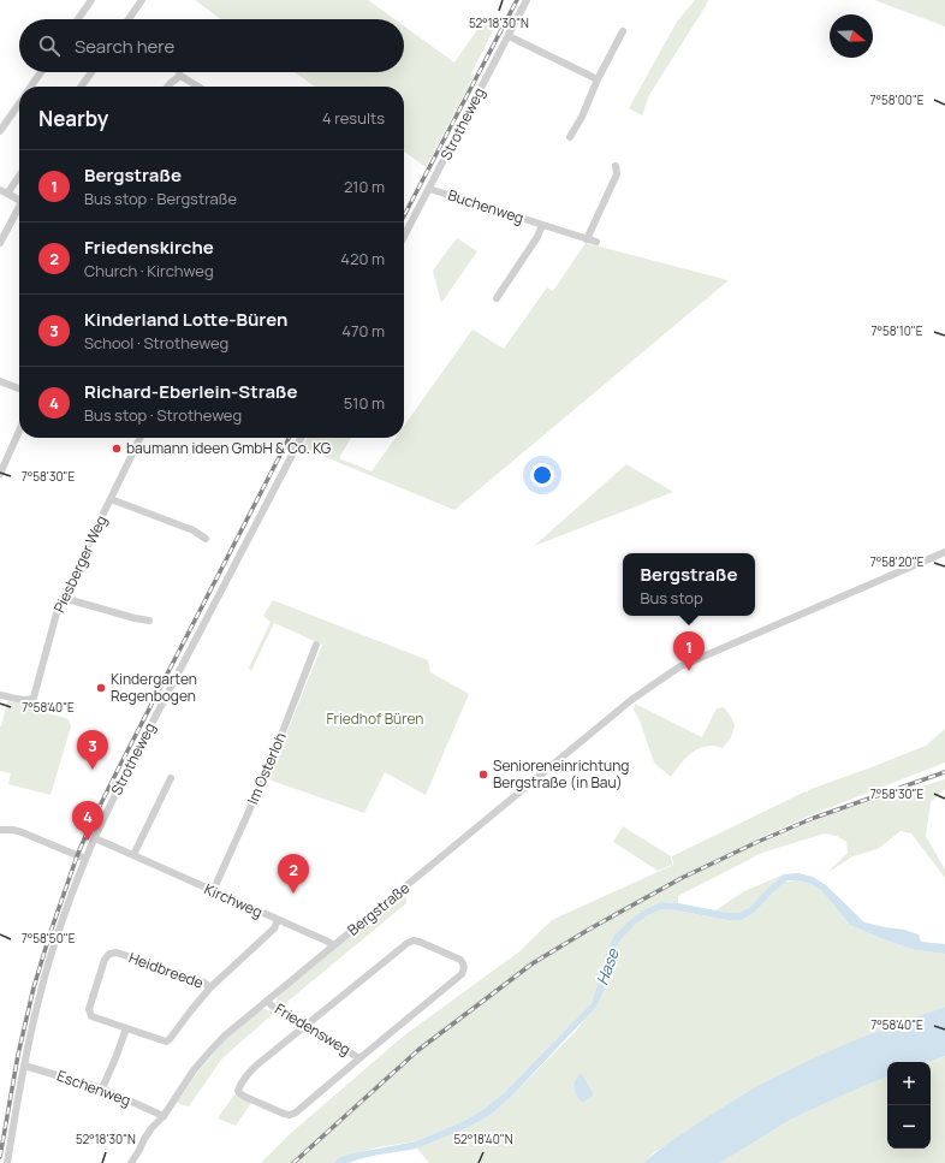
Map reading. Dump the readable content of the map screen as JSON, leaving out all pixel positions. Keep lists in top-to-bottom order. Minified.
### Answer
{"streets":{"street":["Strotheweg","Buchenweg","Piesberger Weg","Im Osterloh","Kirchweg","Bergstraße","Heidbreede","Friedensweg","Eschenweg"]},"crossings":[["Strotheweg","Buchenweg"],["Strotheweg","Kirchweg"],["Strotheweg","Eschenweg"],["Im Osterloh","Kirchweg"],["Kirchweg","Bergstraße"],["Kirchweg","Heidbreede"],["Bergstraße","Friedensweg"],["Bergstraße","Eschenweg"]],"water":["Hase"],"parks":["Friedhof Büren"],"places":["baumann ideen GmbH & Co. KG","Kindergarten Regenbogen","Senioreneinrichtung Bergstraße (in Bau)"],"north":"right","page":{"search":"Search here","heading":["Nearby","4 results"],"list":[{"mark":"1","name":"Bergstraße","note":"Bus stop · Bergstraße","value":"210 m"},{"mark":"2","name":"Friedenskirche","note":"Church · Kirchweg","value":"420 m"},{"mark":"3","name":"Kinderland Lotte-Büren","note":"School · Strotheweg","value":"470 m"},{"mark":"4","name":"Richard-Eberlein-Straße","note":"Bus stop · Strotheweg","value":"510 m"}],"popup":["Bergstraße","Bus stop"],"pins":["1","3","4","2"],"map_buttons":["+","−"]},"coordinates":["52°18'30\"N","7°58'00\"E","7°58'10\"E","7°58'30\"E","7°58'20\"E","7°58'40\"E","7°58'50\"E","52°18'40\"N"]}
